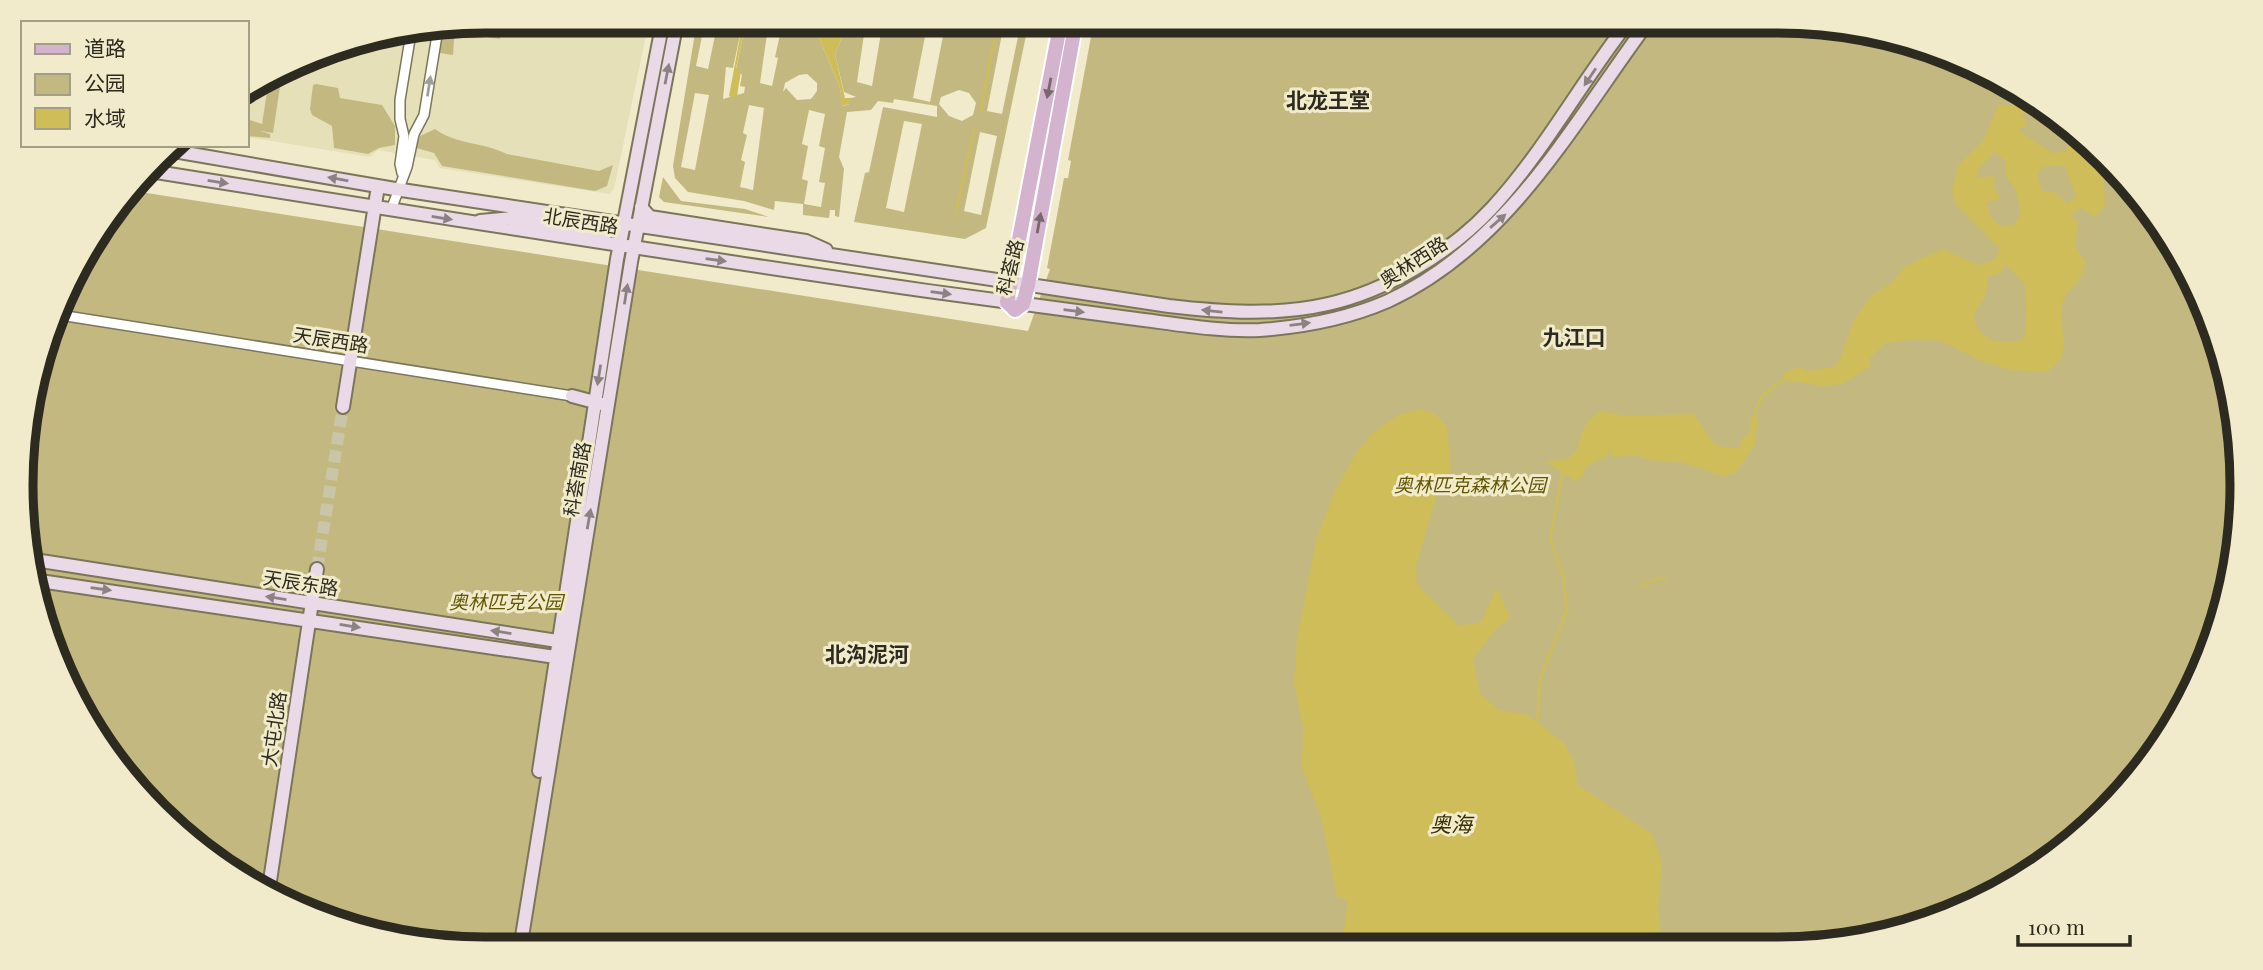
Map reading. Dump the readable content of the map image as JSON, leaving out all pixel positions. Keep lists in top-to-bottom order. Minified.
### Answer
{"streets":{"main road":["科荟路"],"street":["北辰西路","奥林西路","天辰西路","科荟南路","天辰东路","大屯北路"]},"crossings":[["北辰西路","奥林西路"],["北辰西路","科荟路"],["北辰西路","科荟南路"],["奥林西路","科荟路"],["天辰西路","科荟南路"],["科荟南路","天辰东路"],["天辰东路","大屯北路"]],"districts":["北龙王堂","九江口","北沟泥河"],"water":["奥海"],"parks":["奥林匹克森林公园","奥林匹克公园"],"legend":["道路","公园","水域"],"scale_bar":"100 m"}
